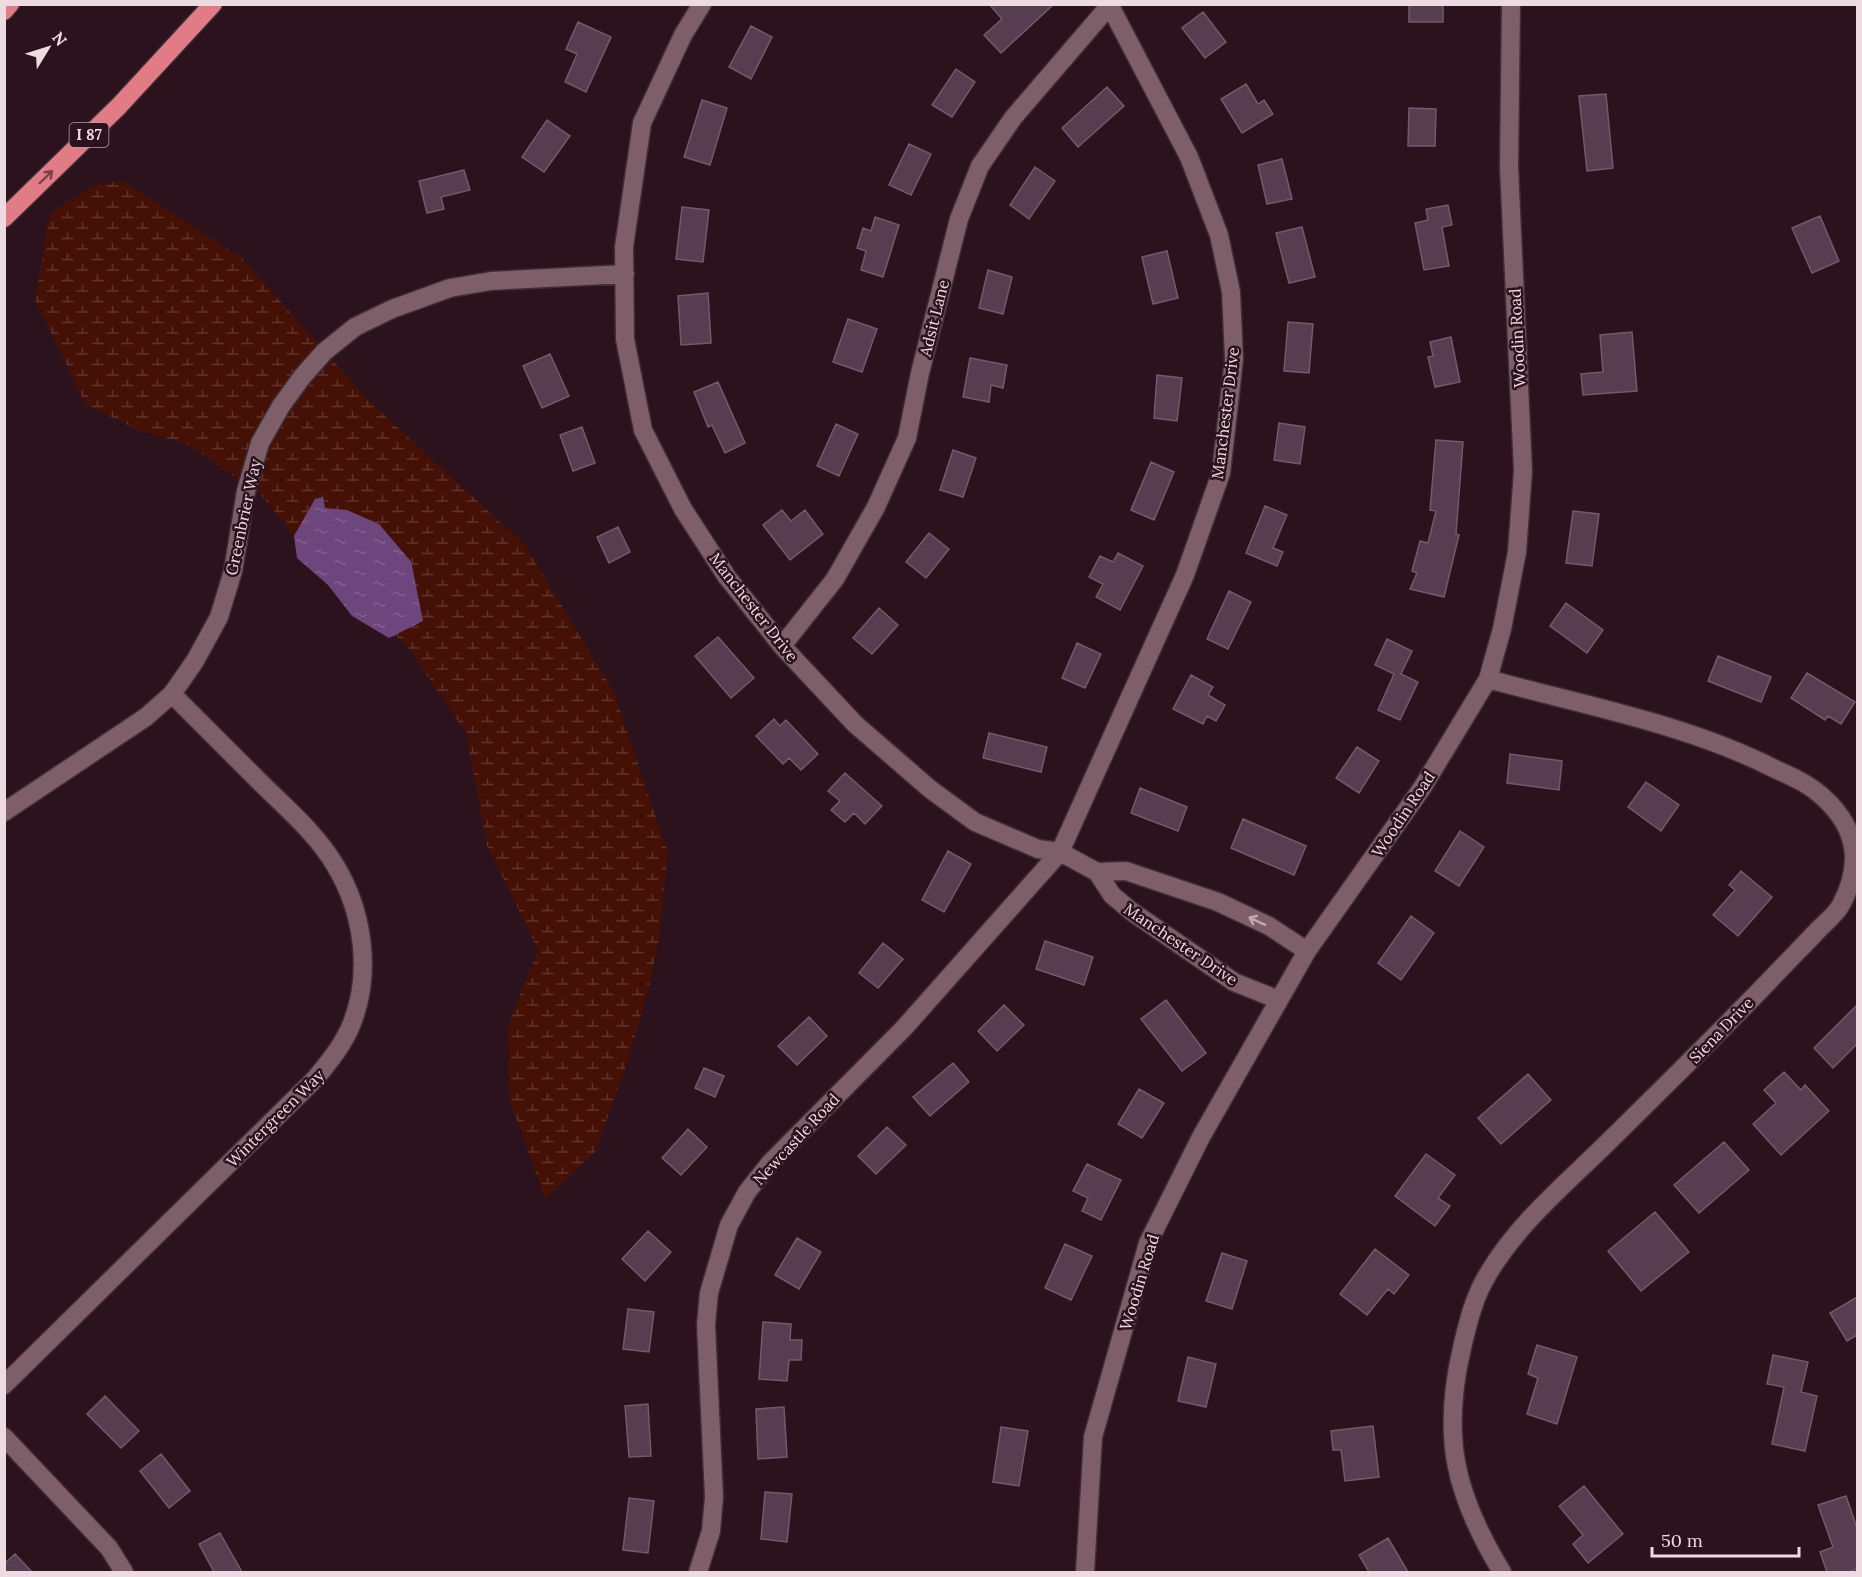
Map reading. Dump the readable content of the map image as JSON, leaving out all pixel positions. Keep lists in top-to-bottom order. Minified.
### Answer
{"streets":{"highway":["I 87"],"street":["Adsit Lane","Woodin Road","Manchester Drive","Greenbrier Way","Siena Drive","Wintergreen Way","Newcastle Road"]},"crossings":[["Adsit Lane","Manchester Drive"],["Woodin Road","Manchester Drive"],["Woodin Road","Siena Drive"],["Manchester Drive","Greenbrier Way"],["Manchester Drive","Newcastle Road"],["Greenbrier Way","Wintergreen Way"]],"scale_bar":"50 m","north":"top right"}
